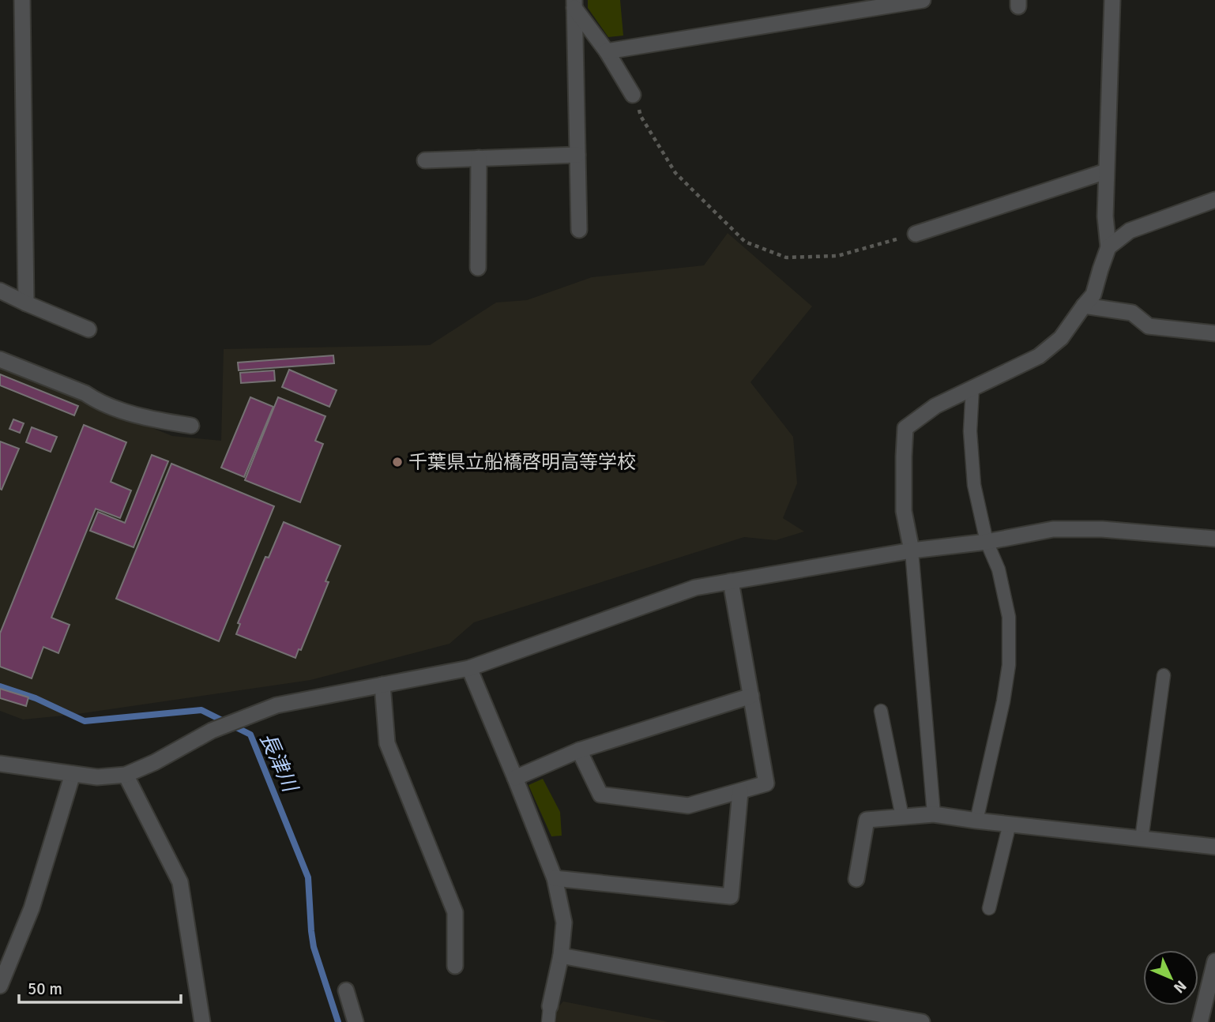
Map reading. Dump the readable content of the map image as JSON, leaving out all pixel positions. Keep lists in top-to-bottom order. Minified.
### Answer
{"water":["長津川"],"places":["千葉県立船橋啓明高等学校"],"scale_bar":"50 m","north":"bottom right"}
